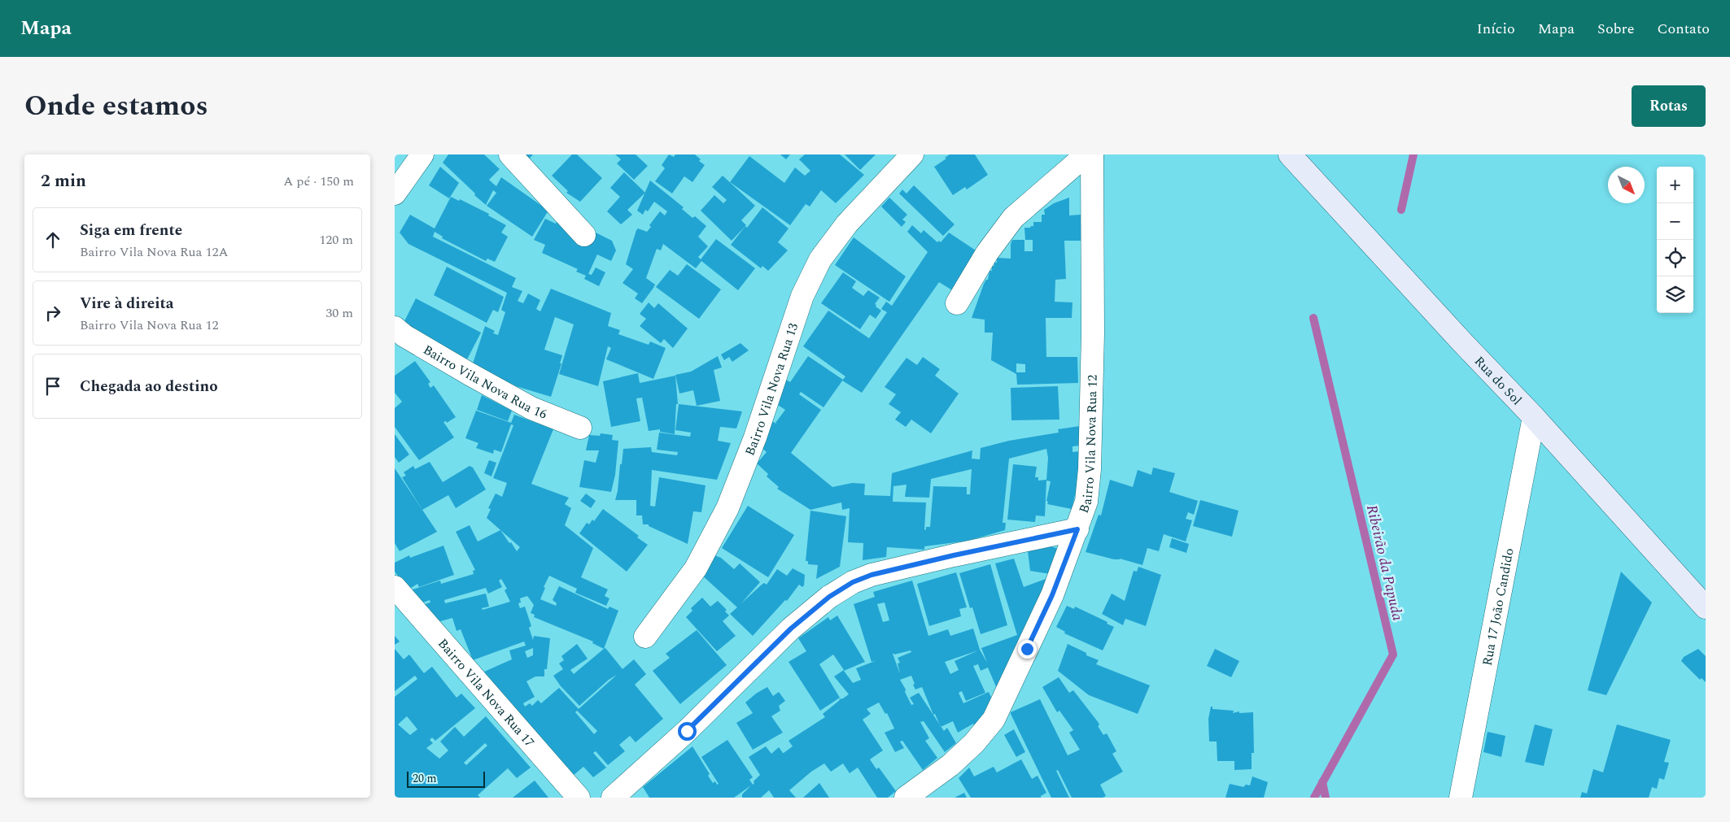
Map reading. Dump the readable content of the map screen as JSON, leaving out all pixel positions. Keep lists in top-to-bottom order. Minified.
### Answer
{"streets":{"street":["Bairro Vila Nova Rua 16","Rua do Sol","Bairro Vila Nova Rua 13","Bairro Vila Nova Rua 12","Rua 17 João Candido","Bairro Vila Nova Rua 17"]},"crossings":[["Rua do Sol","Rua 17 João Candido"]],"water":["Ribeirão da Papuda"],"scale_bar":"20 m","north":"bottom right","page":{"header":"Mapa","nav":["Início","Mapa","Sobre","Contato"],"title":"Onde estamos","buttons":"Rotas","heading":["2 min","A pé · 150 m"],"map_buttons":["+","−"],"list":[["Siga em frente","Bairro Vila Nova Rua 12A","120 m"],["Vire à direita","Bairro Vila Nova Rua 12","30 m"],"Chegada ao destino"],"scale":"20 m"}}
